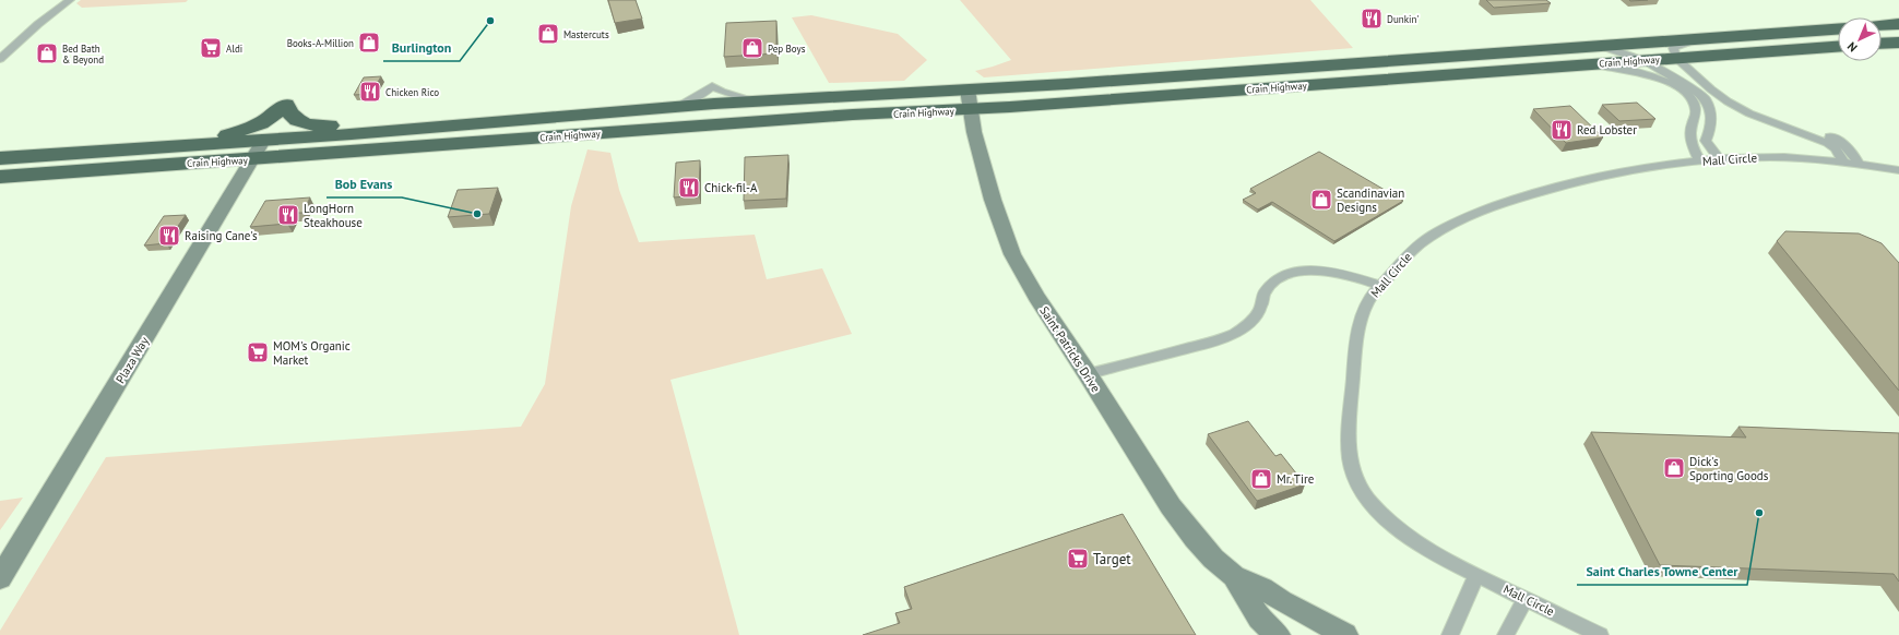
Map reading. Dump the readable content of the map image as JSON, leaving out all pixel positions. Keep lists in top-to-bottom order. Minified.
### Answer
{"streets":{"highway":["Crain Highway"],"main road":["Saint Patricks Drive","Plaza Way"],"street":["Mall Circle"]},"crossings":[["Crain Highway","Saint Patricks Drive"],["Crain Highway","Plaza Way"]],"places":{"restaurant":["Dunkin'","Chicken Rico","Red Lobster","Chick-fil-A","LongHorn Steakhouse","Raising Cane's"],"other":["Burlington","Bob Evans","Saint Charles Towne Center"],"shop":["Mastercuts","Books-A-Million","Pep Boys","Bed Bath & Beyond","Scandinavian Designs","Dick's Sporting Goods","Mr. Tire"],"supermarket":["Aldi","MOM's Organic Market","Target"]},"north":"bottom left"}
